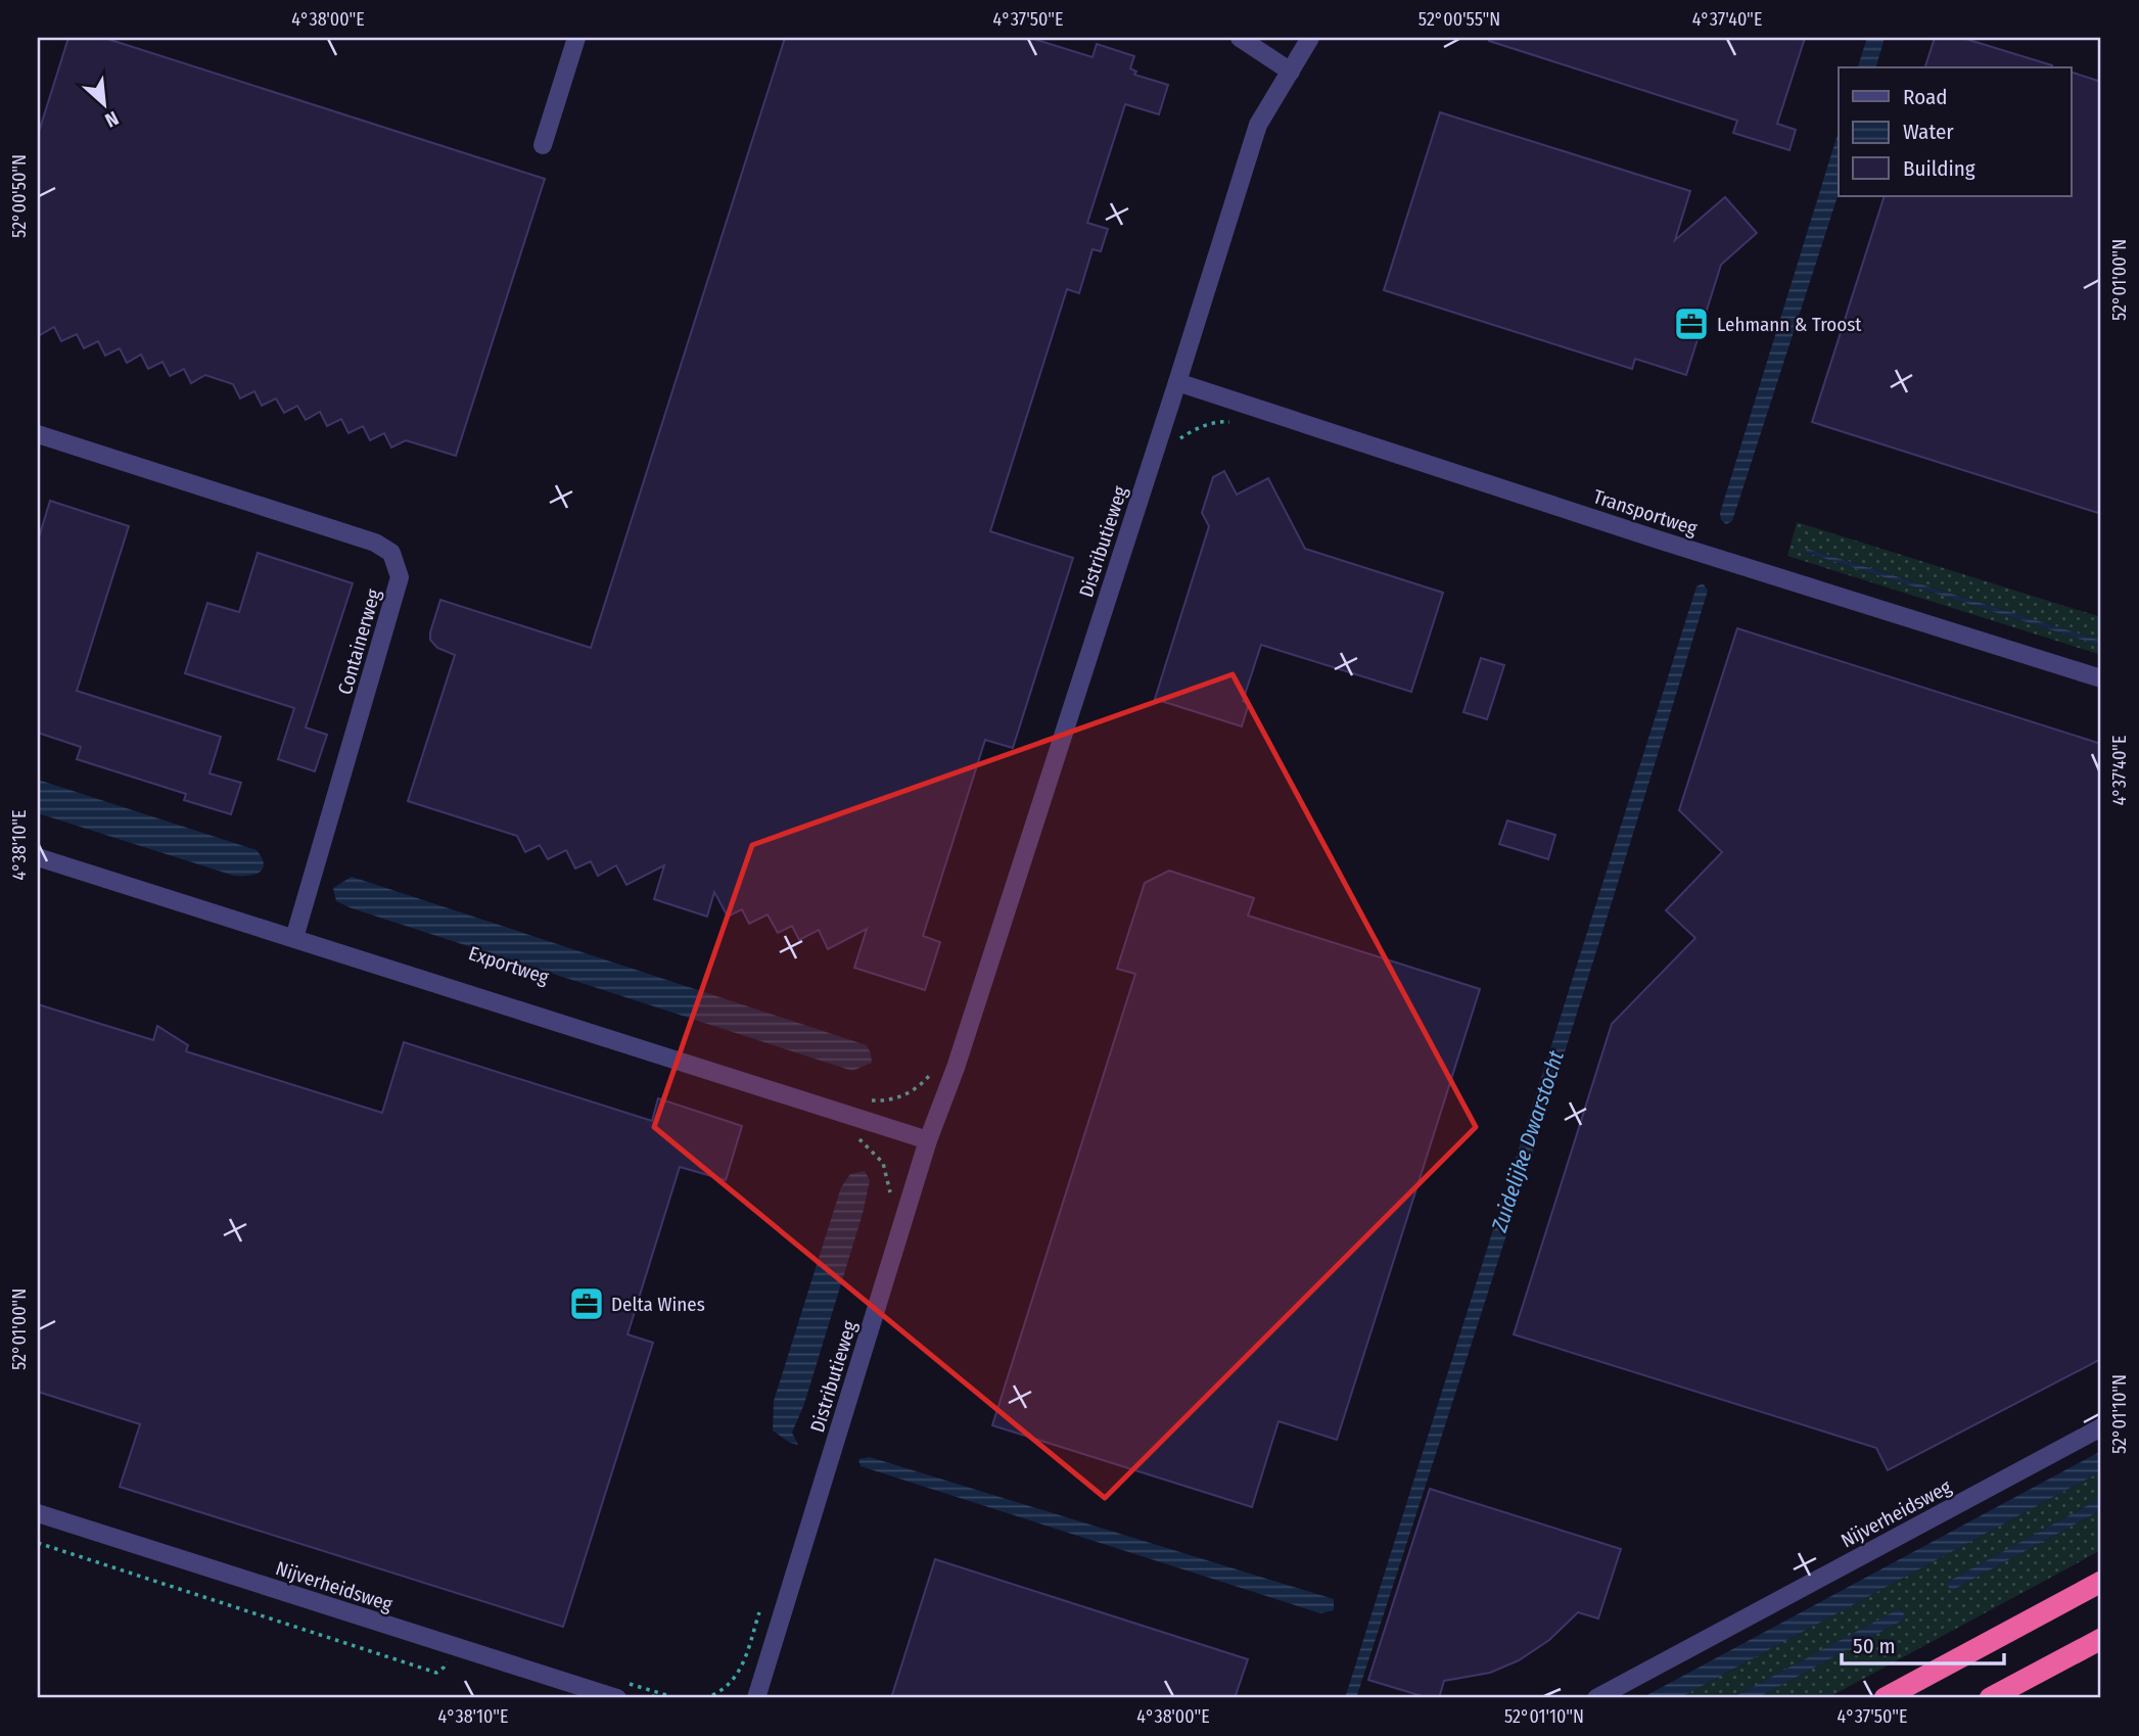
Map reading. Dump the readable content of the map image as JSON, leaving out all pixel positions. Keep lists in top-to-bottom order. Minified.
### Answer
{"streets":{"street":["Transportweg","Distributieweg","Containerweg","Exportweg","Nijverheidsweg"]},"crossings":[["Transportweg","Distributieweg"],["Distributieweg","Exportweg"],["Containerweg","Exportweg"]],"water":["Zuidelijke Dwarstocht"],"places":{"office":["Lehmann & Troost","Delta Wines"]},"legend":["Road","Water","Building"],"scale_bar":"50 m","north":"bottom right","coordinates":["4°38'00\"E","4°37'50\"E","52°00'55\"N","4°37'40\"E","52°00'50\"N","52°01'00\"N","4°38'10\"E","52°01'10\"N"]}
